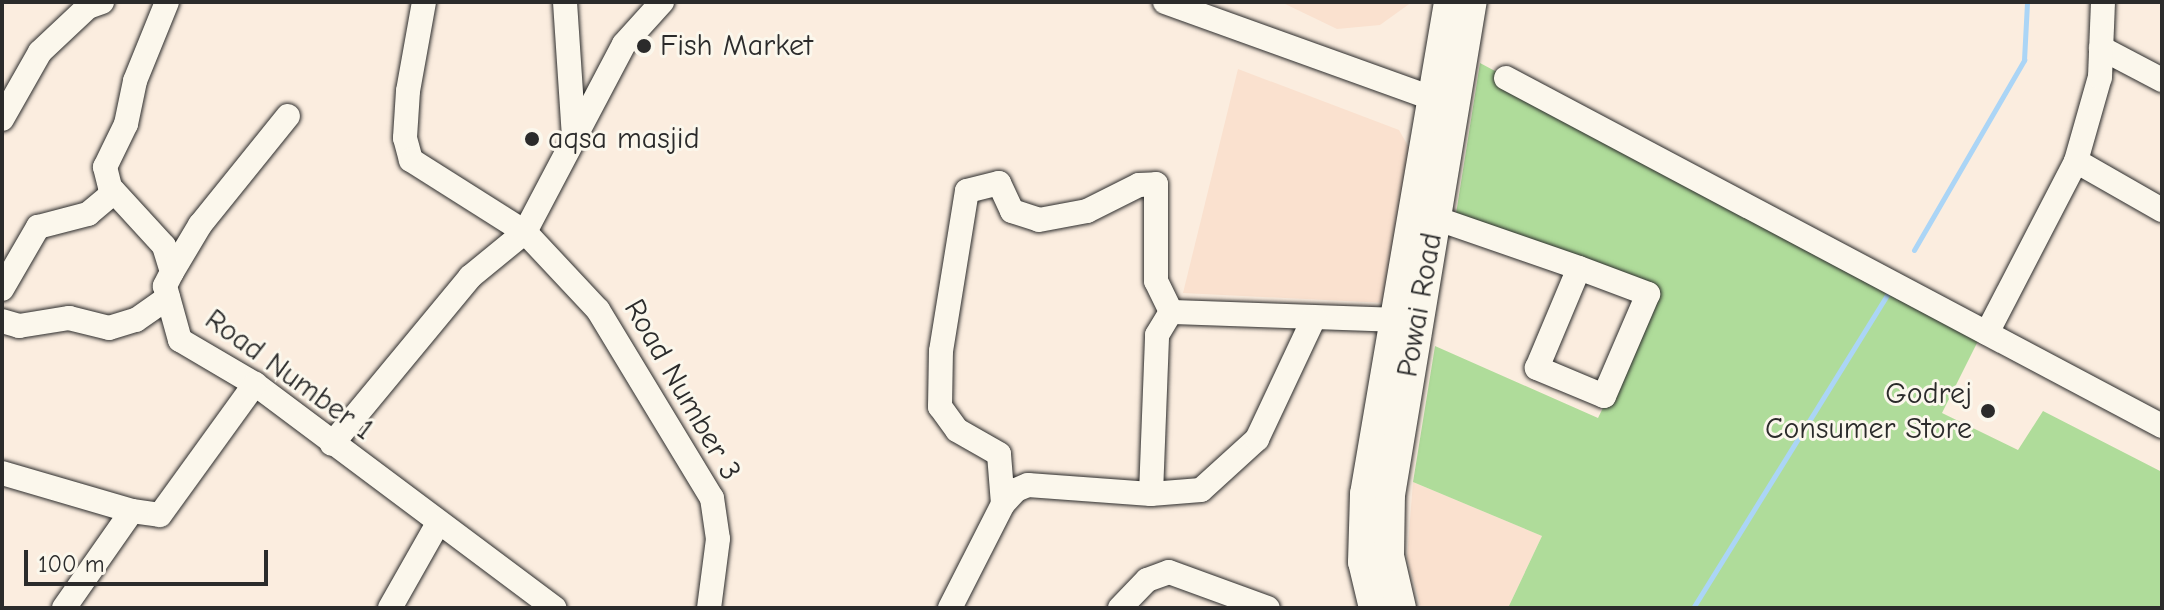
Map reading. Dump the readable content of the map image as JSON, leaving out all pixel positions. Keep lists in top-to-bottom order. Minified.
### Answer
{"streets":{"main road":["Powai Road"],"street":["Road Number 1","Road Number 3"]},"places":["Fish Market","aqsa masjid","Godrej Consumer Store"],"scale_bar":"100 m"}
